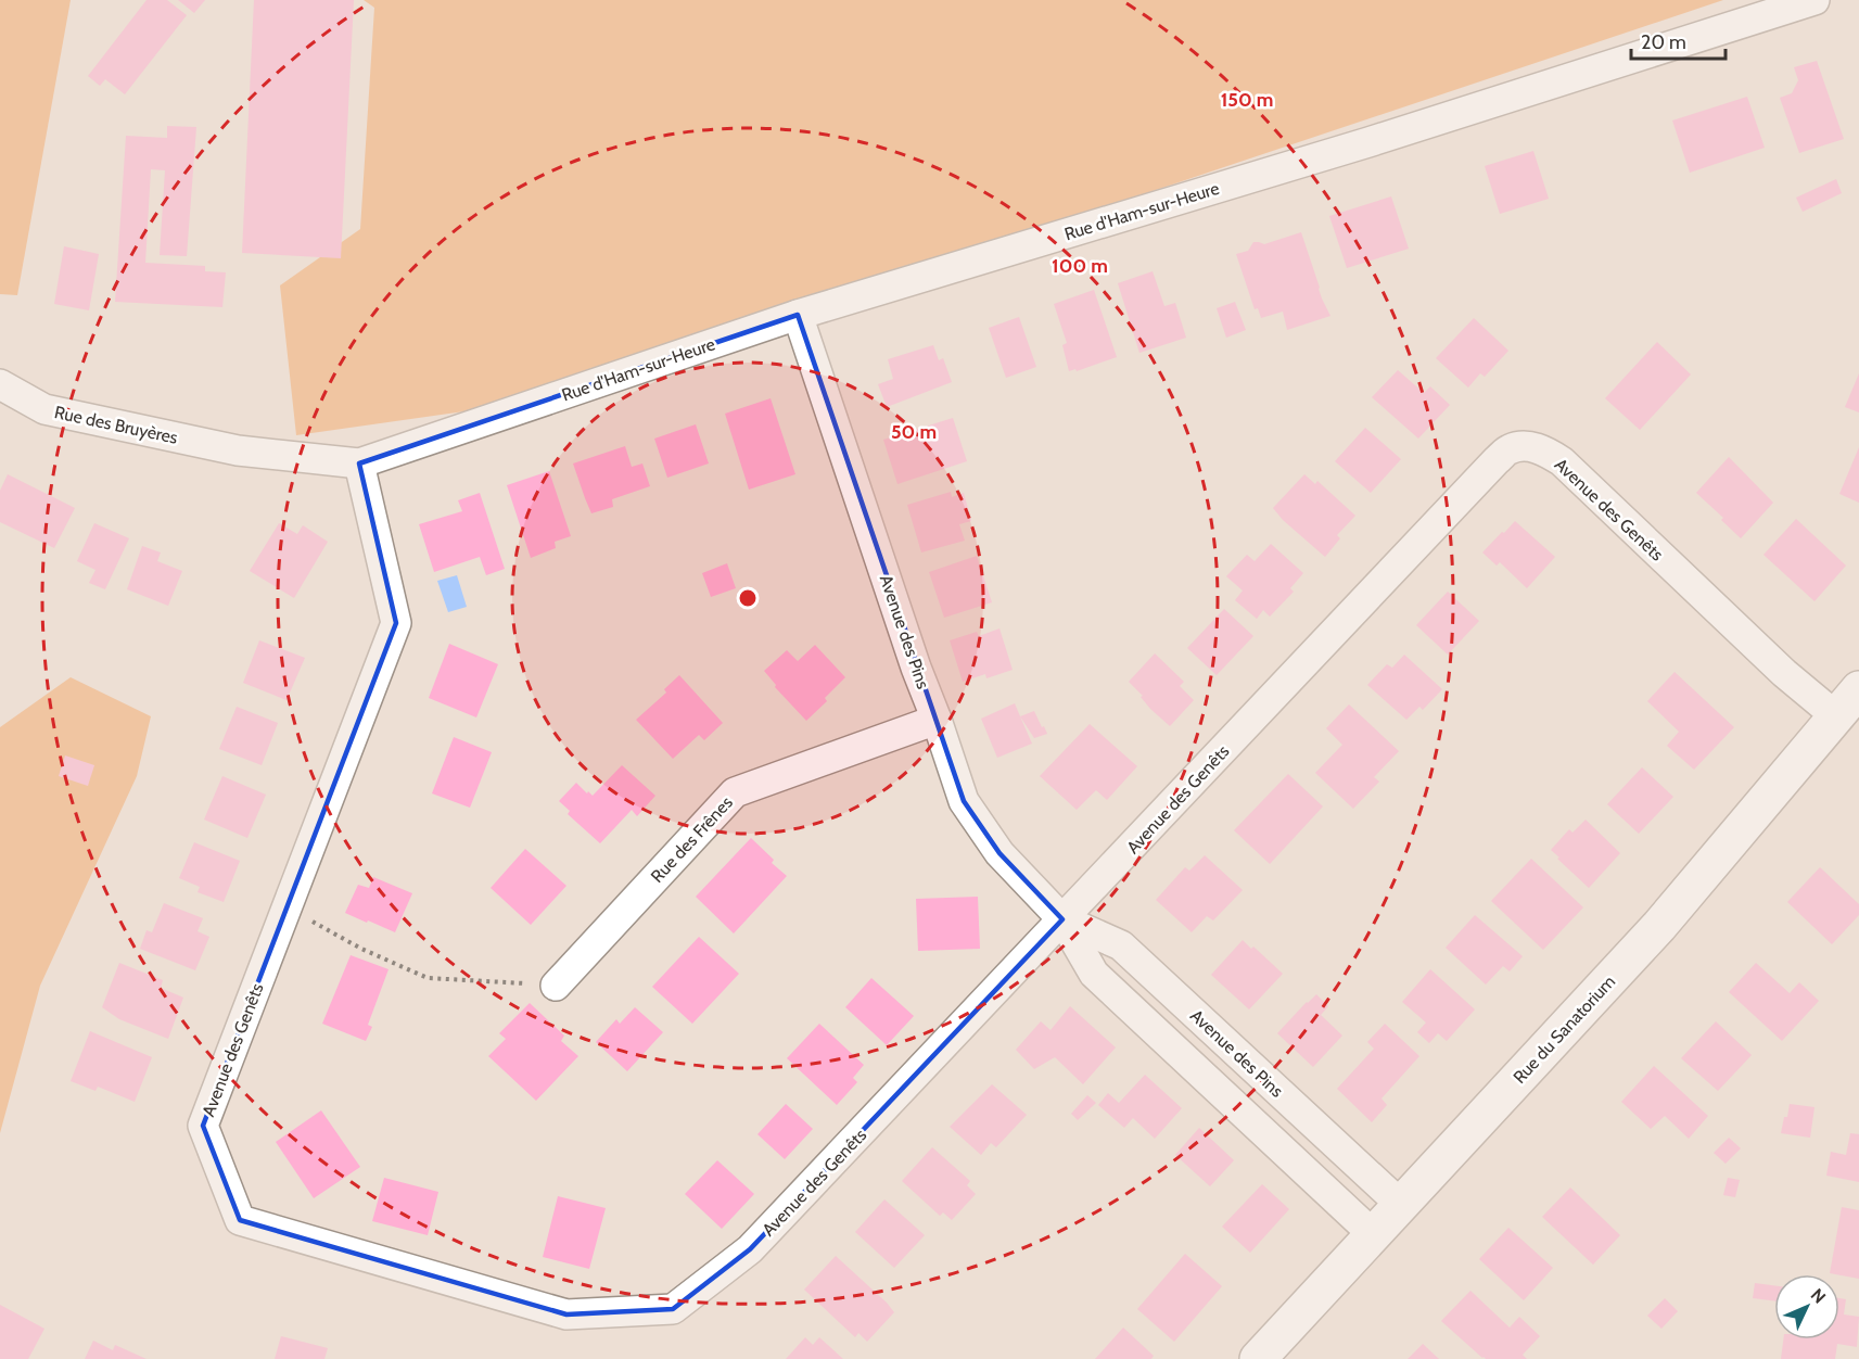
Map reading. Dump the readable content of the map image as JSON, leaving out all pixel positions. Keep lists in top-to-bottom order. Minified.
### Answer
{"streets":{"street":["Rue d'Ham-sur-Heure","Rue des Bruyères","Avenue des Genêts","Avenue des Pins","Rue des Frênes","Rue du Sanatorium"]},"crossings":[["Rue d'Ham-sur-Heure","Rue des Bruyères"],["Rue d'Ham-sur-Heure","Avenue des Genêts"],["Rue d'Ham-sur-Heure","Avenue des Pins"],["Rue des Bruyères","Avenue des Genêts"],["Avenue des Genêts","Avenue des Pins"],["Avenue des Genêts","Rue du Sanatorium"],["Avenue des Pins","Rue des Frênes"],["Avenue des Pins","Rue du Sanatorium"]],"scale_bar":"20 m","north":"top right","rings":["150 m","100 m","50 m"]}
